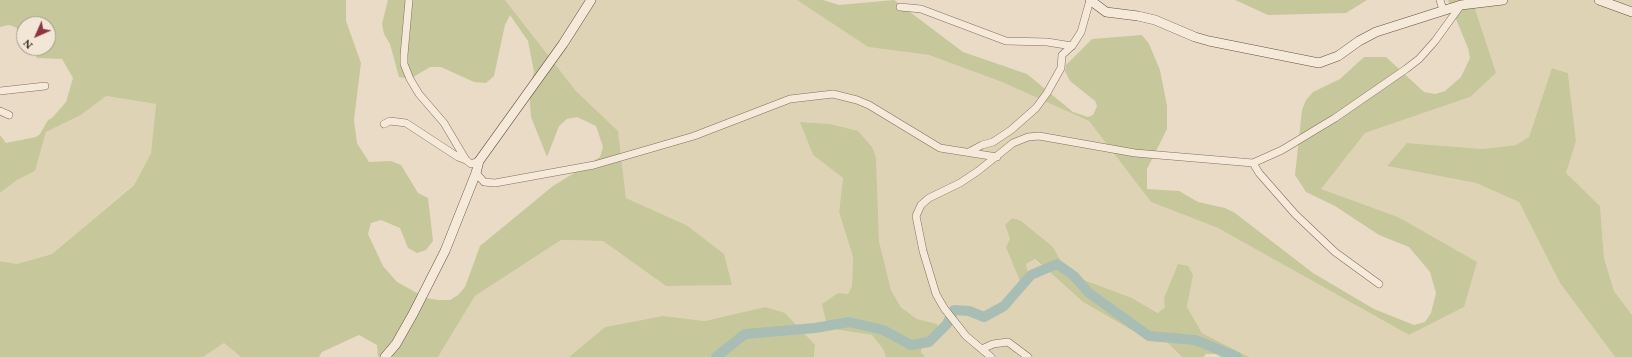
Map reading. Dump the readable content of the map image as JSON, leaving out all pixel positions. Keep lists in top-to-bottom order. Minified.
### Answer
{"north":"bottom left"}
